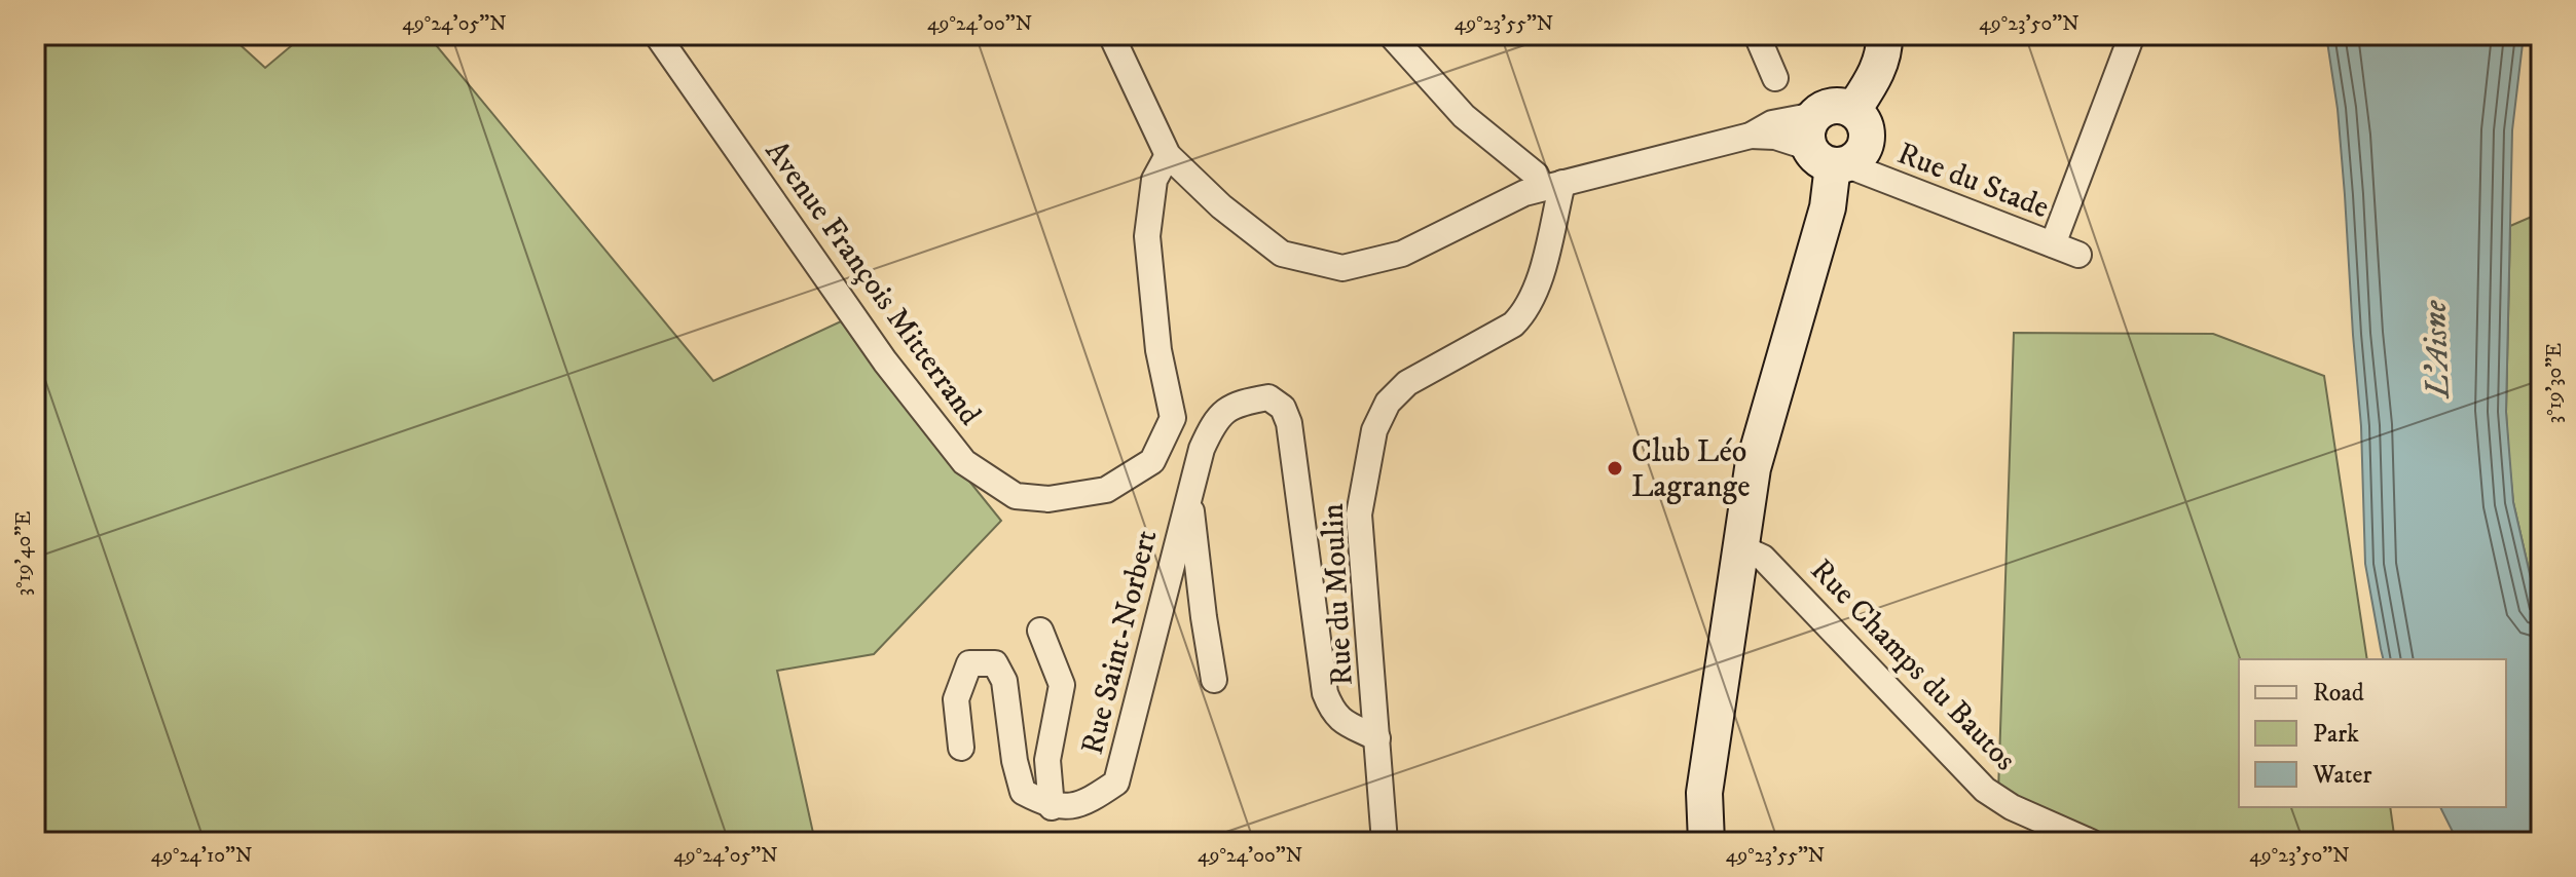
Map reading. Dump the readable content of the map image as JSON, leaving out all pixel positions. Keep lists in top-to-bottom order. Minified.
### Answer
{"streets":{"street":["Rue du Stade","Avenue François Mitterrand","Rue du Moulin","Rue Saint-Norbert","Rue Champs du Bautos"]},"crossings":[["Rue du Moulin","Rue Saint-Norbert"]],"water":["L'Aisne"],"places":["Club Léo Lagrange"],"legend":["Road","Park","Water"],"coordinates":["49°24'05\"N","49°24'00\"N","49°23'55\"N","49°23'50\"N","3°19'30\"E","3°19'40\"E","49°24'10\"N"]}
